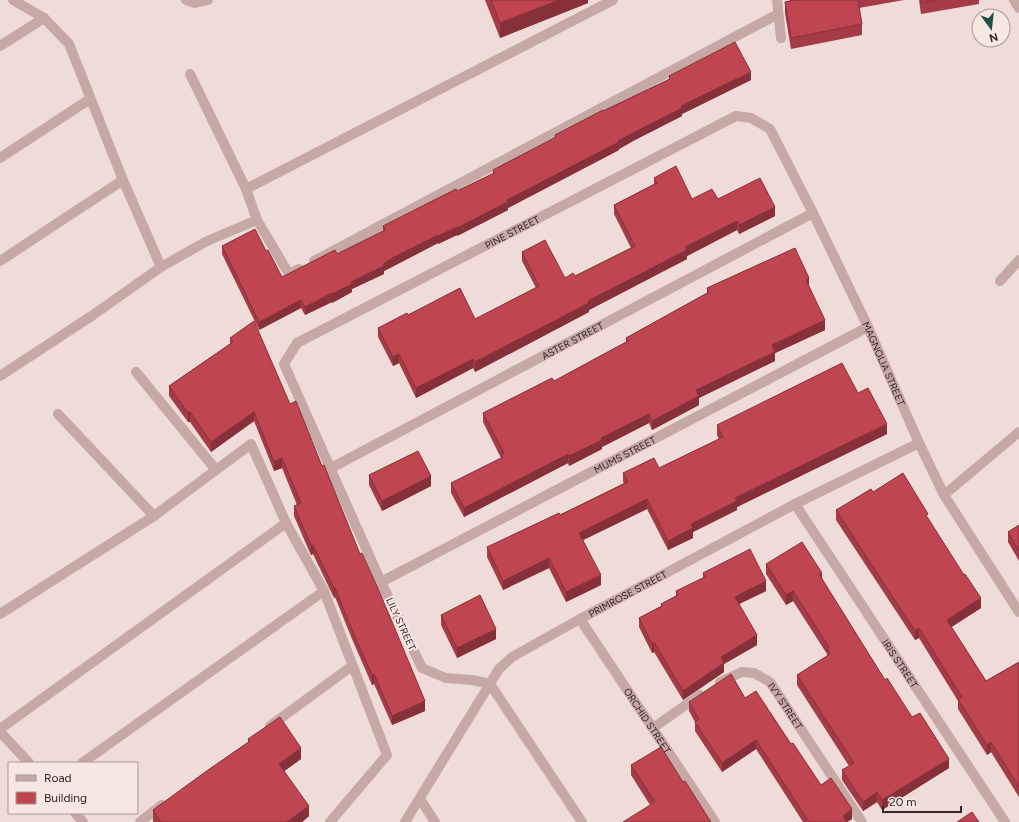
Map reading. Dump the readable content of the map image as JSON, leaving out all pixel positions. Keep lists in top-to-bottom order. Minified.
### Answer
{"streets":{"street":["PINE STREET","ASTER STREET","MAGNOLIA STREET","MUMS STREET","PRIMROSE STREET","LILY STREET","IRIS STREET","IVY STREET","ORCHID STREET"]},"crossings":[["PINE STREET","MAGNOLIA STREET"],["PINE STREET","LILY STREET"],["ASTER STREET","MAGNOLIA STREET"],["ASTER STREET","LILY STREET"],["MAGNOLIA STREET","MUMS STREET"],["MAGNOLIA STREET","PRIMROSE STREET"],["MUMS STREET","LILY STREET"],["PRIMROSE STREET","LILY STREET"],["PRIMROSE STREET","IRIS STREET"],["PRIMROSE STREET","ORCHID STREET"],["IVY STREET","ORCHID STREET"]],"legend":["Road","Building"],"scale_bar":"20 m","north":"bottom"}
